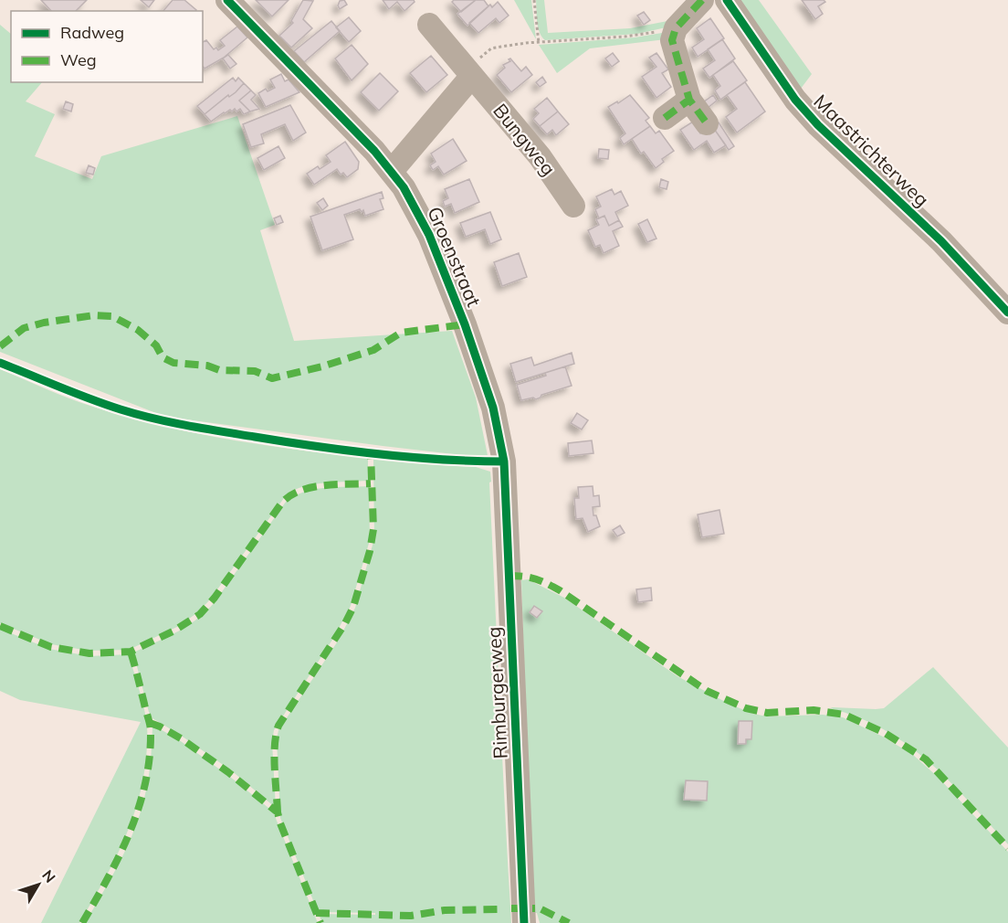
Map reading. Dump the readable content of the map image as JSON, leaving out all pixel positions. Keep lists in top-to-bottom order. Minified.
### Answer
{"streets":{"street":["Bungweg","Maastrichterweg","Groenstraat","Rimburgerweg"]},"crossings":[["Groenstraat","Rimburgerweg"]],"legend":["Radweg","Weg"],"north":"top right"}
